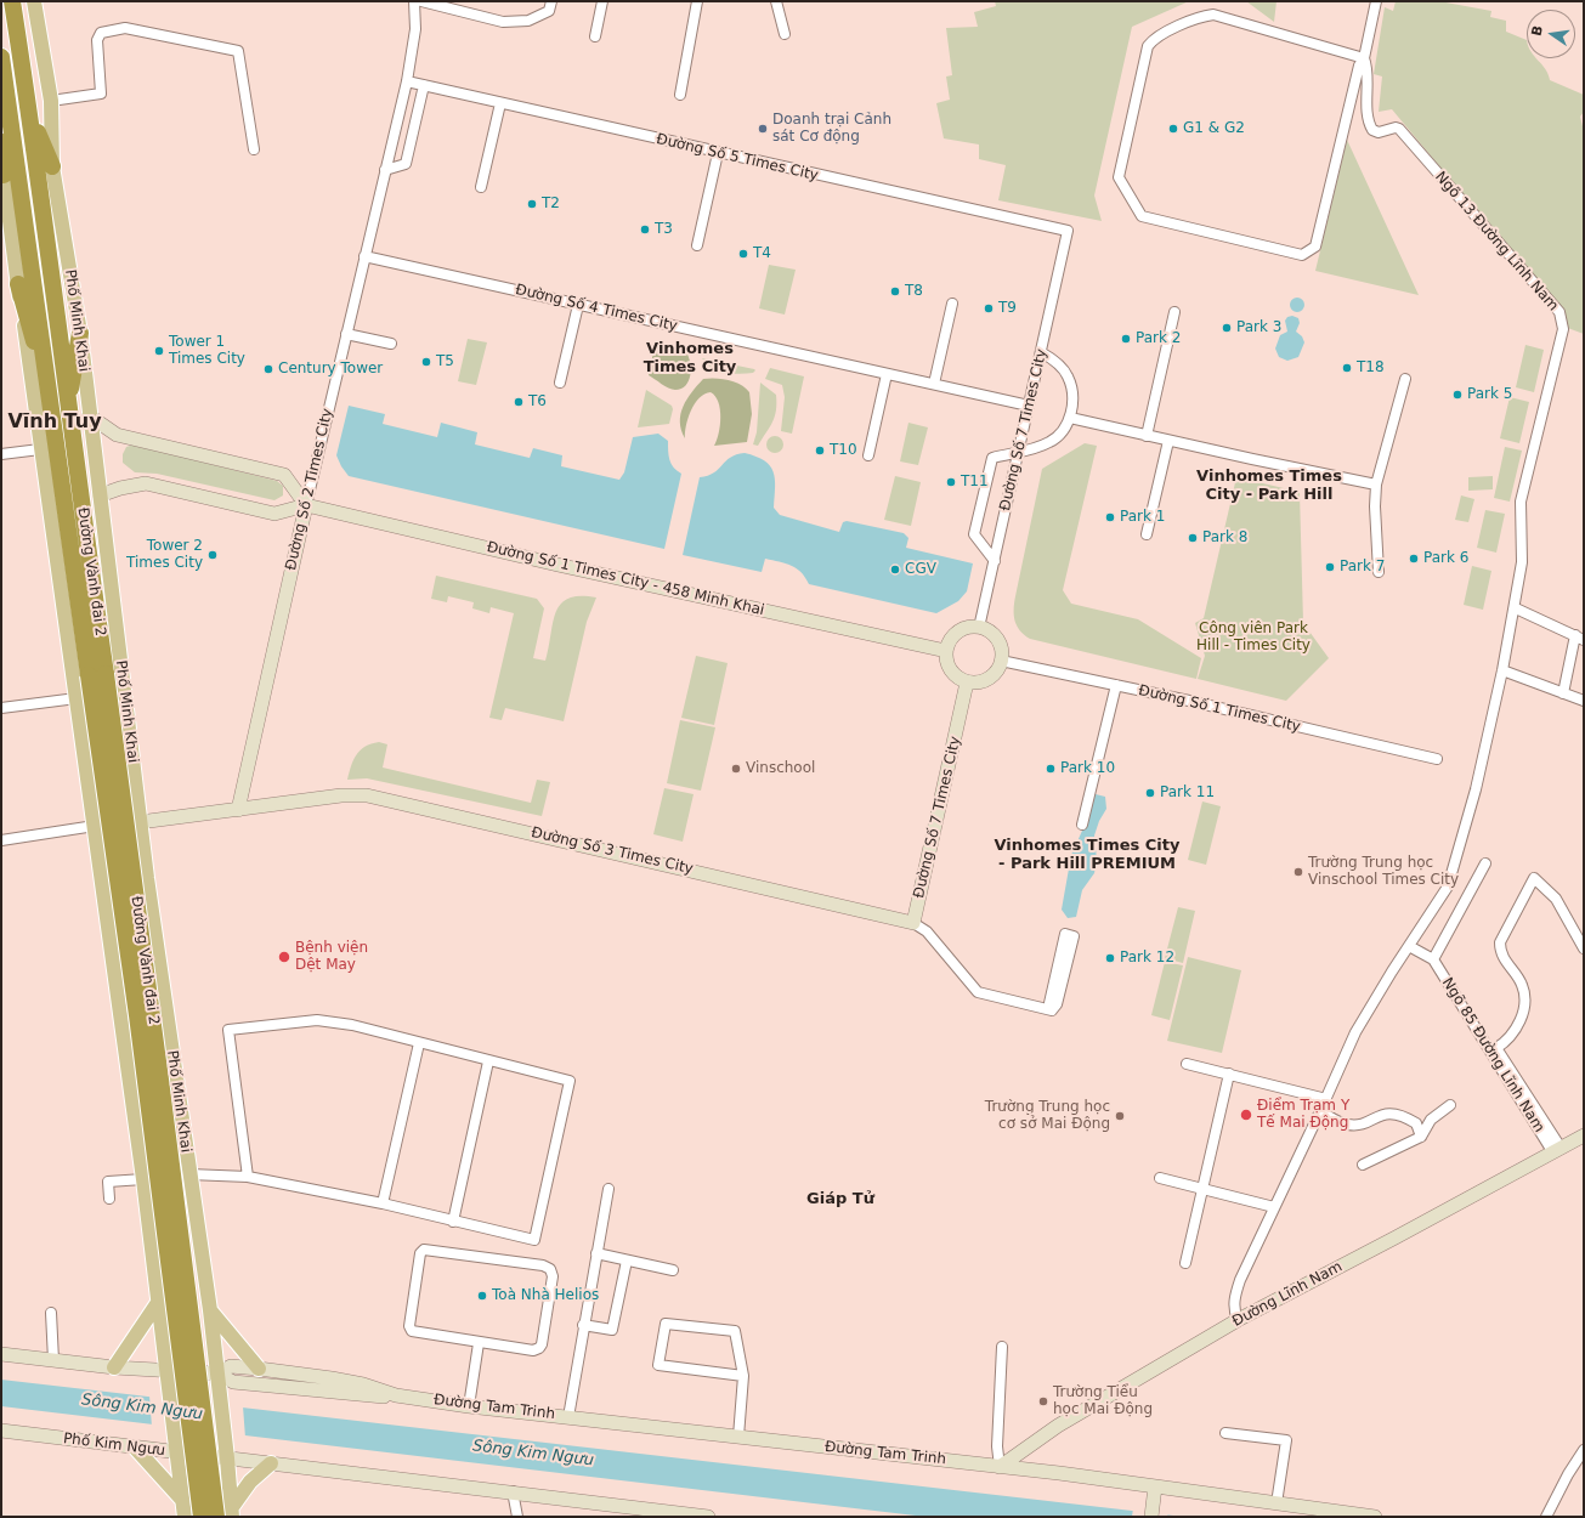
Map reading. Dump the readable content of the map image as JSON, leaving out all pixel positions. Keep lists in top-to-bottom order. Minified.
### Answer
{"streets":{"highway":["Đường Vành đai 2"],"main road":["Phố Minh Khai","Đường Số 7 Times City","Đường Số 2 Times City","Đường Số 1 Times City - 458 Minh Khai","Đường Số 3 Times City","Đường Lĩnh Nam","Đường Tam Trinh","Phố Kim Ngưu"],"street":["Đường Số 5 Times City","Ngõ 13 Đường Lĩnh Nam","Đường Số 4 Times City","Đường Số 1 Times City","Ngõ 85 Đường Lĩnh Nam"]},"crossings":[["Đường Số 5 Times City","Đường Số 7 Times City"],["Đường Số 5 Times City","Đường Số 2 Times City"],["Ngõ 13 Đường Lĩnh Nam","Ngõ 85 Đường Lĩnh Nam"],["Ngõ 13 Đường Lĩnh Nam","Đường Lĩnh Nam"],["Đường Số 4 Times City","Đường Số 7 Times City"],["Đường Số 4 Times City","Đường Số 2 Times City"],["Phố Minh Khai","Đường Số 1 Times City - 458 Minh Khai"],["Phố Minh Khai","Đường Số 3 Times City"],["Phố Minh Khai","Đường Tam Trinh"],["Phố Minh Khai","Phố Kim Ngưu"],["Đường Số 7 Times City","Đường Số 1 Times City - 458 Minh Khai"],["Đường Số 7 Times City","Đường Số 1 Times City"],["Đường Số 7 Times City","Đường Số 3 Times City"],["Đường Số 2 Times City","Đường Số 1 Times City - 458 Minh Khai"],["Đường Số 2 Times City","Đường Số 3 Times City"],["Đường Số 1 Times City - 458 Minh Khai","Đường Số 1 Times City"],["Ngõ 85 Đường Lĩnh Nam","Đường Lĩnh Nam"],["Đường Lĩnh Nam","Đường Tam Trinh"]],"districts":["Vinhomes Times City","Vĩnh Tuy","Vinhomes Times City - Park Hill","Vinhomes Times City - Park Hill PREMIUM","Giáp Tử"],"water":["Sông Kim Ngưu"],"parks":["Công viên Park Hill - Times City"],"places":["Doanh trại Cảnh sát Cơ động","G1 & G2","T2","T3","T4","T8","T9","Park 3","Park 2","Tower 1 Times City","T5","T18","Century Tower","Park 5","T6","T10","T11","Park 1","Park 8","Tower 2 Times City","Park 6","Park 7","CGV","Vinschool","Park 10","Park 11","Trường Trung học Vinschool Times City","Bệnh viện Dệt May","Park 12","Điểm Trạm Y Tế Mai Động","Trường Trung học cơ sở Mai Động","Toà Nhà Helios","Trường Tiểu học Mai Động"],"north":"left"}
